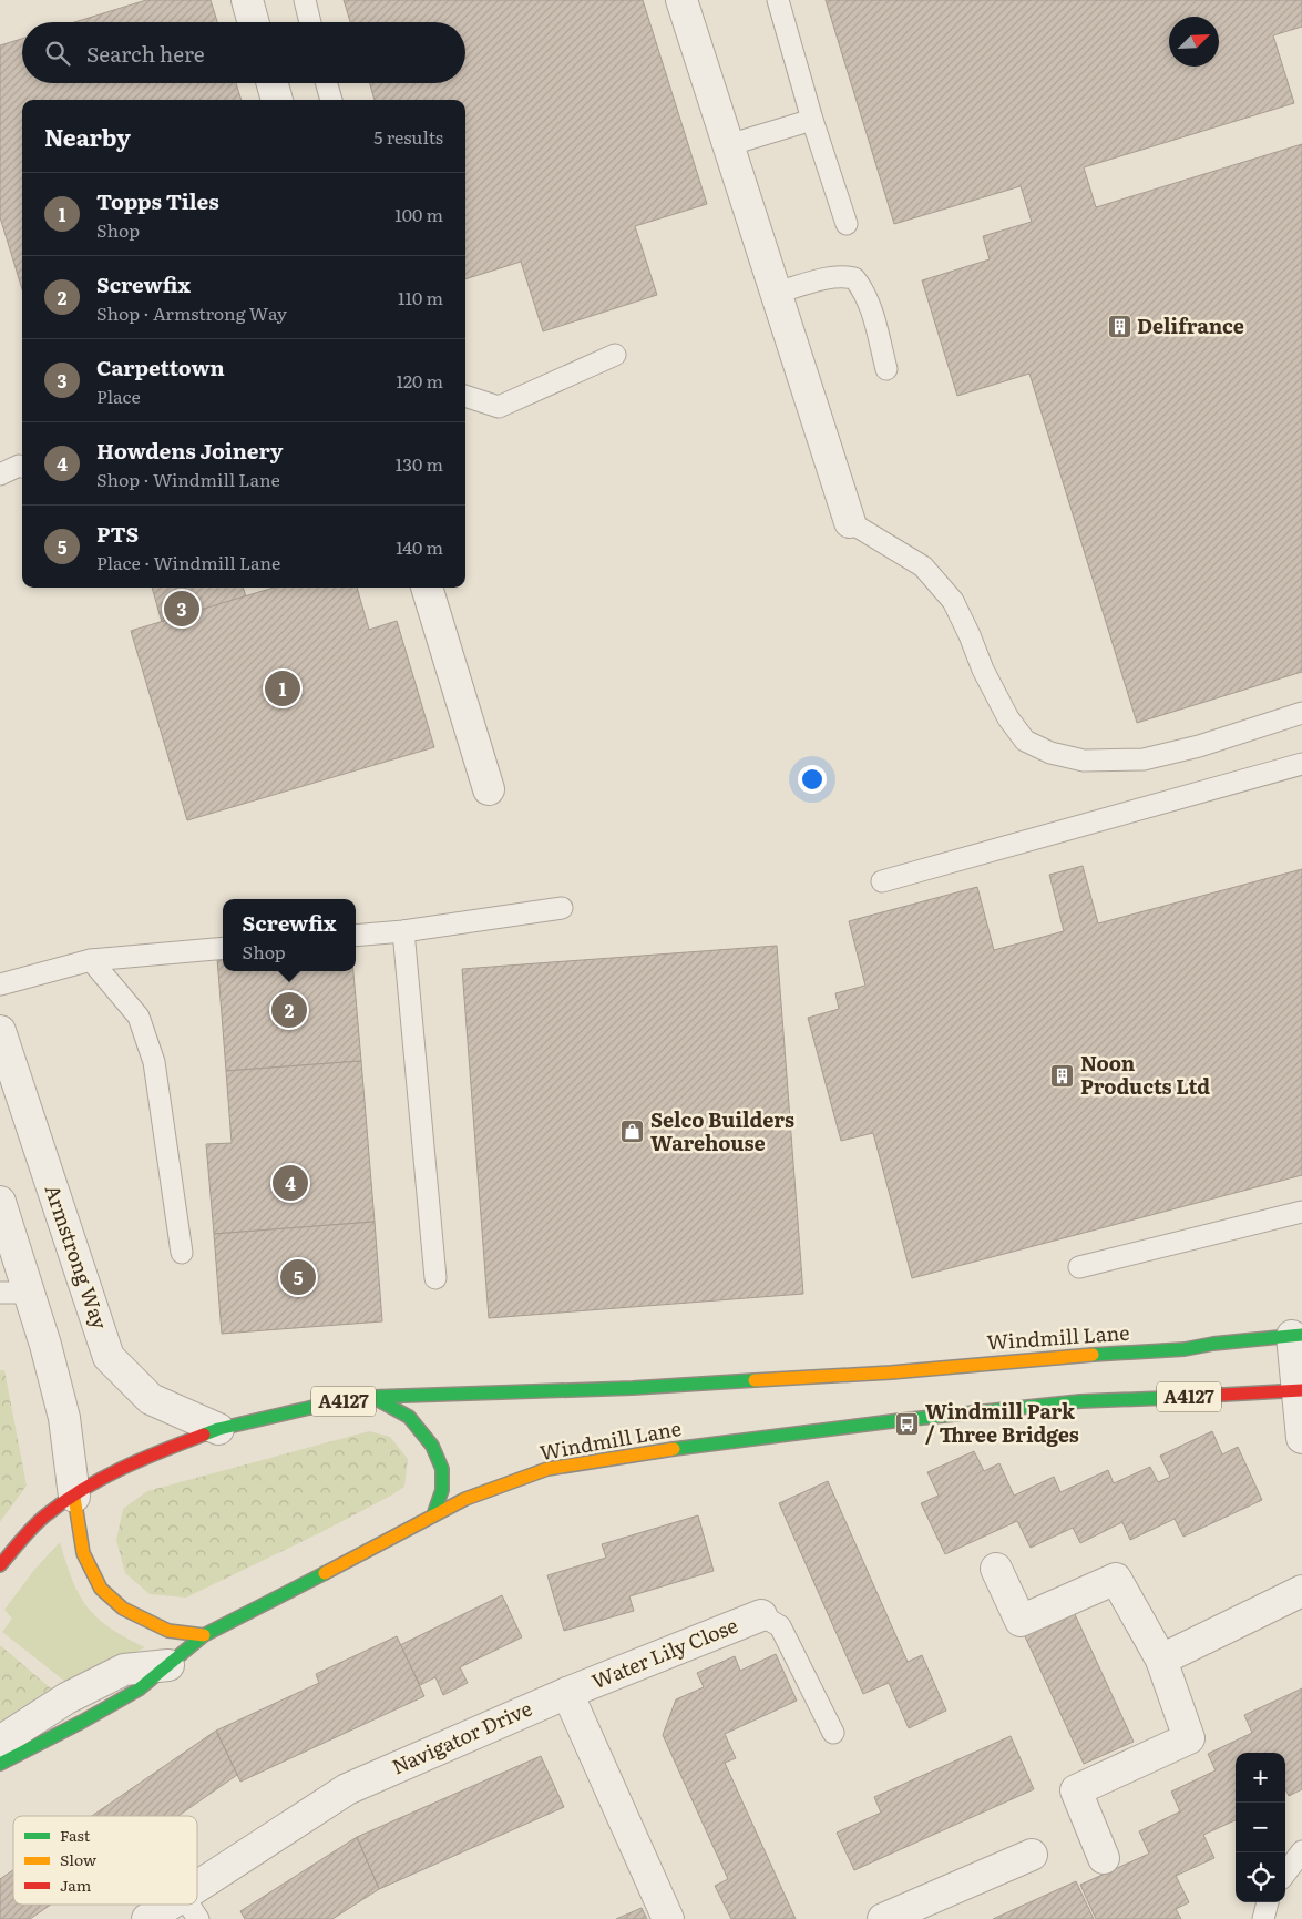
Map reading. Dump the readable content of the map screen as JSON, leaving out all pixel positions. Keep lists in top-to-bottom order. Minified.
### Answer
{"streets":{"main road":["Windmill Lane","A4127"],"street":["Armstrong Way","Water Lily Close","Navigator Drive"]},"crossings":[["Armstrong Way","Windmill Lane"],["Water Lily Close","Navigator Drive"]],"places":{"building":["Delifrance","Noon Products Ltd"],"shop":["Selco Builders Warehouse"],"bus stop":["Windmill Park / Three Bridges"]},"legend":["Fast","Slow","Jam"],"north":"top right","page":{"search":"Search here","heading":["Nearby","5 results"],"list":[{"mark":"1","name":"Topps Tiles","note":"Shop","value":"100 m"},{"mark":"2","name":"Screwfix","note":"Shop · Armstrong Way","value":"110 m"},{"mark":"3","name":"Carpettown","note":"Place","value":"120 m"},{"mark":"4","name":"Howdens Joinery","note":"Shop · Windmill Lane","value":"130 m"},{"mark":"5","name":"PTS","note":"Place · Windmill Lane","value":"140 m"}],"pins":["3","1","2","4","5"],"popup":["Screwfix","Shop"],"map_buttons":["+","−"]}}
